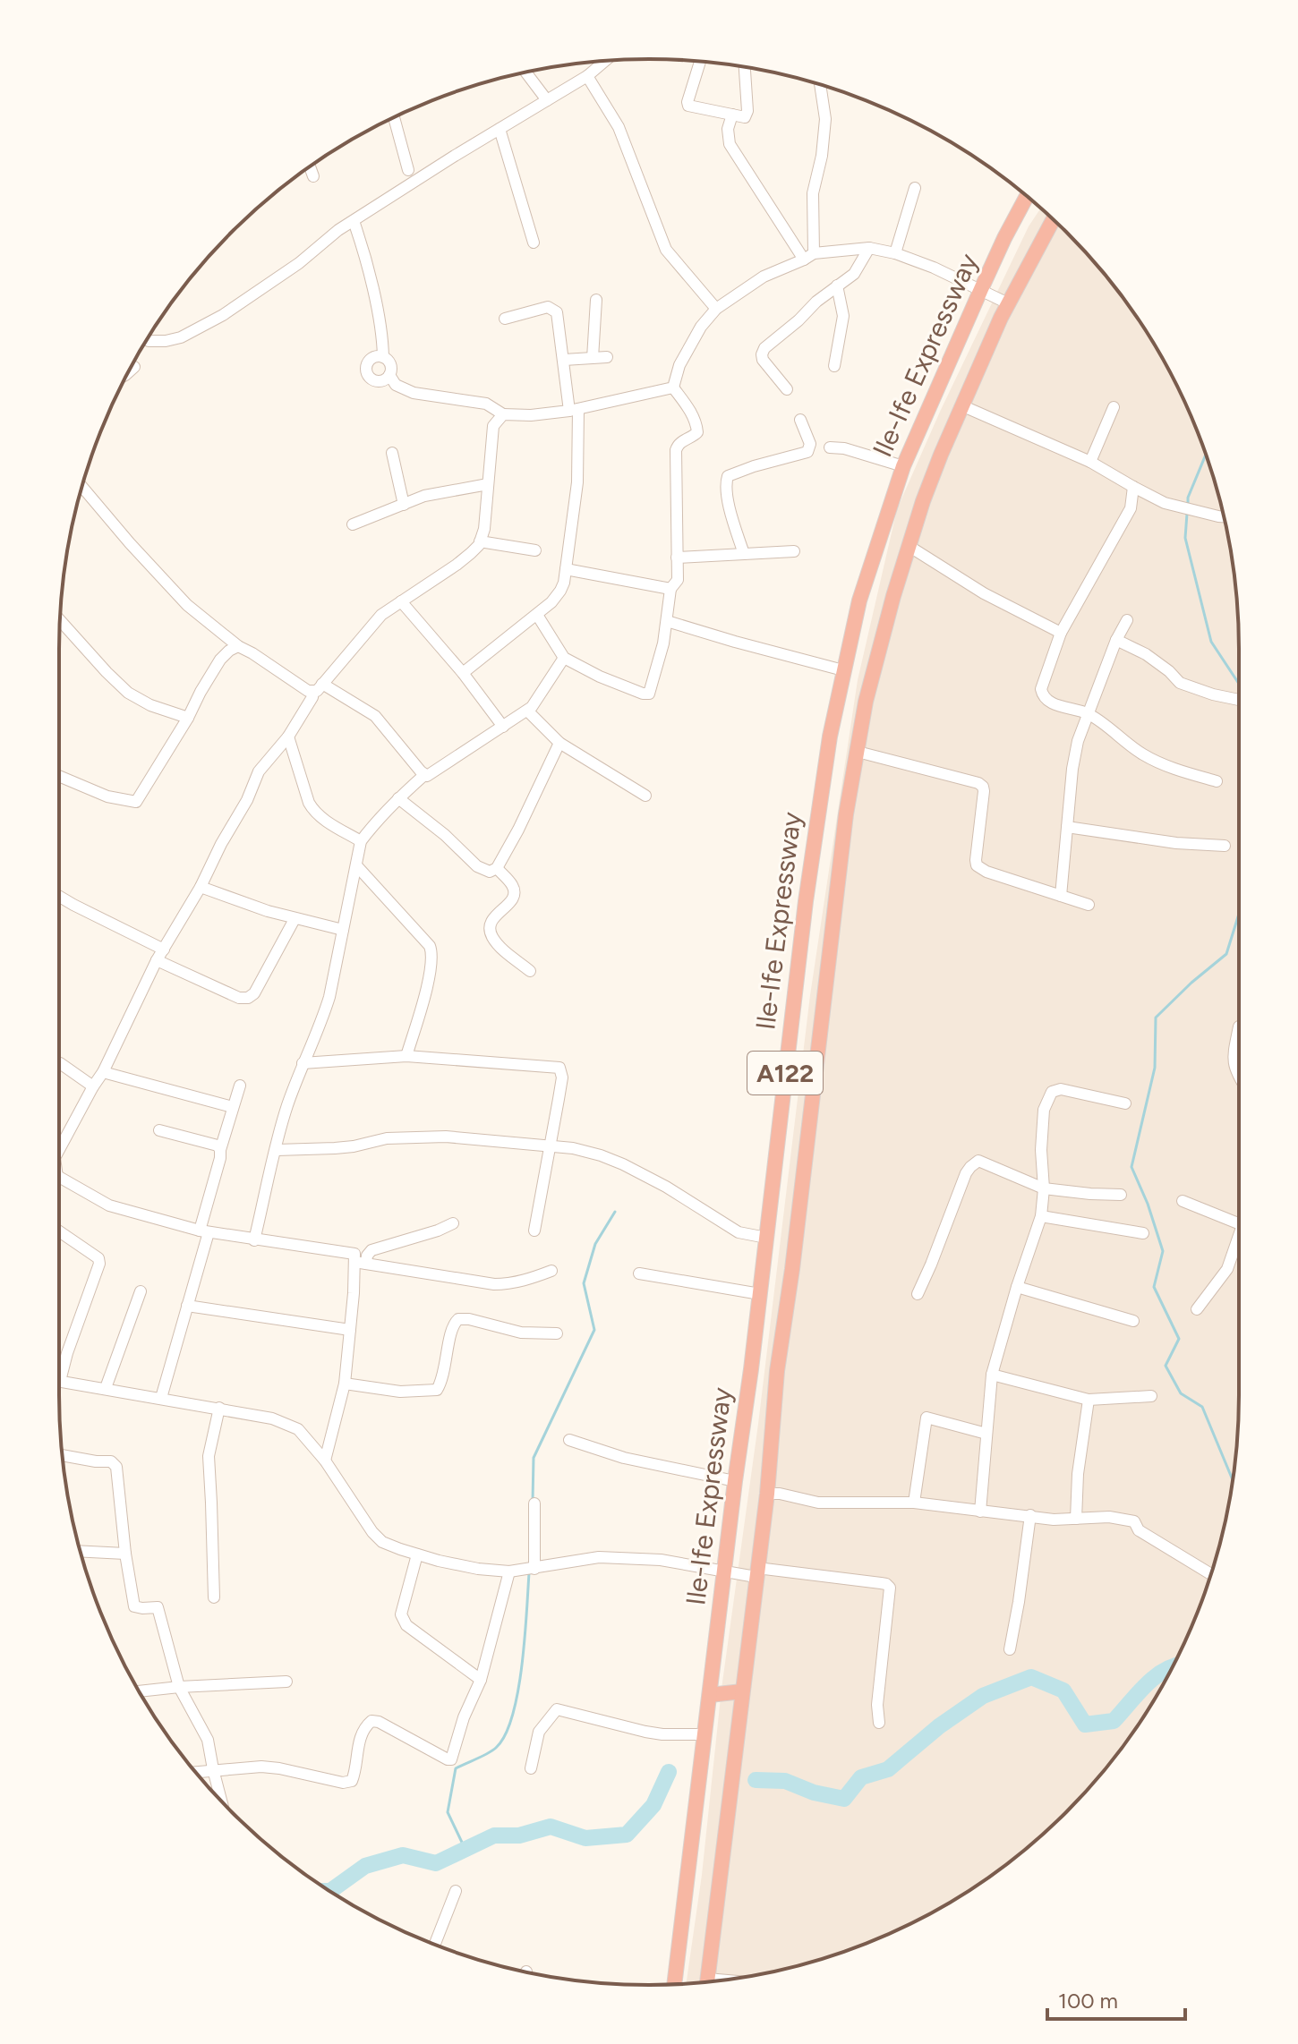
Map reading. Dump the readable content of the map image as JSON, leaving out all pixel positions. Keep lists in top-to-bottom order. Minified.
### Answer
{"streets":{"highway":["Ile-Ife Expressway","A122"]},"scale_bar":"100 m"}
